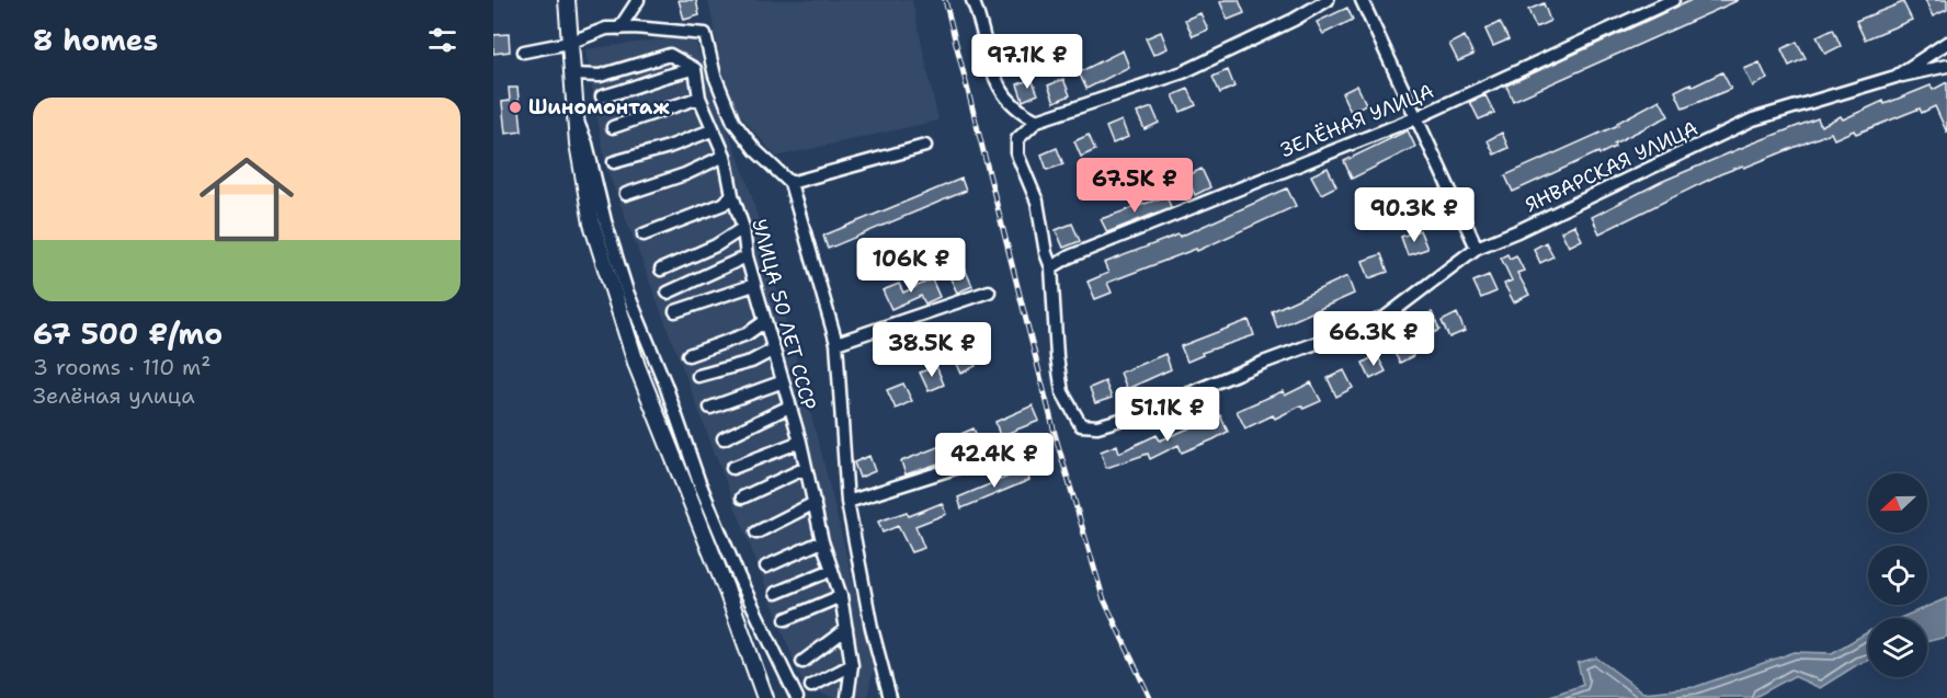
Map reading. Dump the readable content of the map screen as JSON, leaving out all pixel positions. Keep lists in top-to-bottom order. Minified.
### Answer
{"streets":{"street":["ЗЕЛЁНАЯ УЛИЦА","ЯНВАРСКАЯ УЛИЦА","УЛИЦА 50 ЛЕТ СССР"]},"crossings":[["ЗЕЛЁНАЯ УЛИЦА","ЯНВАРСКАЯ УЛИЦА"]],"places":["Шиномонтаж"],"north":"left","page":{"heading":"8 homes","price":["97.1K ₽","67.5K ₽","90.3K ₽","106K ₽","66.3K ₽","38.5K ₽","51.1K ₽","42.4K ₽"],"list":[{"name":"67 500 ₽/mo","note":"3 rooms · 110 m² · Зелёная улица"}]}}
